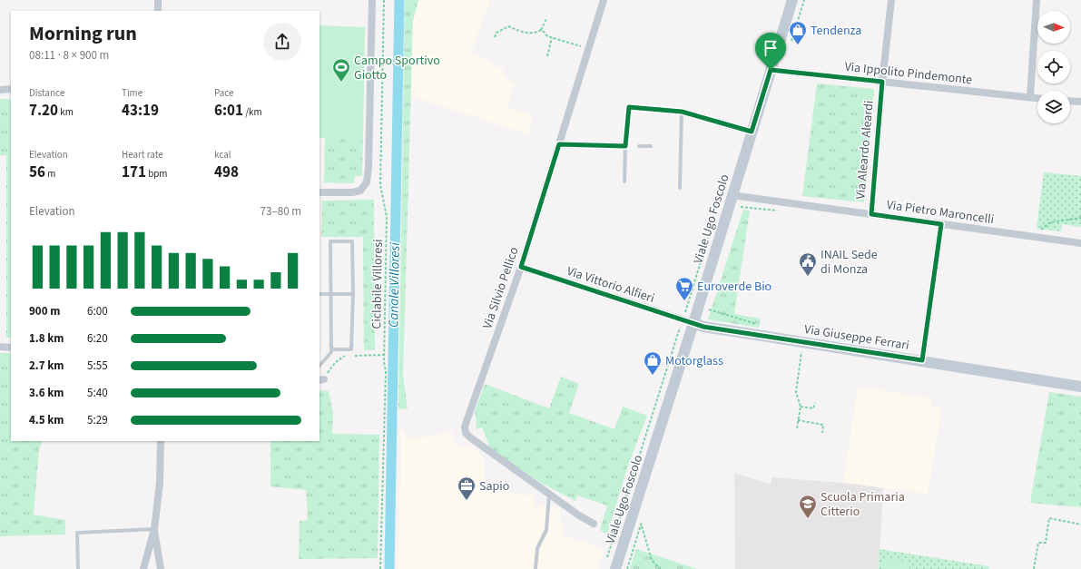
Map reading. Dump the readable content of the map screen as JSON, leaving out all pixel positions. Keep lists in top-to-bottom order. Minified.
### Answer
{"streets":{"street":["Via Ippolito Pindemonte","Via Aleardo Aleardi","Via Pietro Maroncelli","Viale Ugo Foscolo","Via Vittorio Alfieri","Via Silvio Pellico","Via Giuseppe Ferrari"],"path":["Ciclabile Villoresi"]},"crossings":[["Via Ippolito Pindemonte","Via Aleardo Aleardi"],["Via Ippolito Pindemonte","Viale Ugo Foscolo"],["Via Aleardo Aleardi","Via Pietro Maroncelli"],["Via Pietro Maroncelli","Viale Ugo Foscolo"],["Viale Ugo Foscolo","Via Vittorio Alfieri"],["Viale Ugo Foscolo","Via Giuseppe Ferrari"],["Via Vittorio Alfieri","Via Silvio Pellico"],["Via Vittorio Alfieri","Via Giuseppe Ferrari"]],"water":["Canale Villoresi"],"places":{"shop":["Tendenza","Motorglass"],"sports":["Campo Sportivo Giotto"],"public building":["INAIL Sede di Monza"],"supermarket":["Euroverde Bio"],"office":["Sapio"],"school or university":["Scuola Primaria Citterio"]},"north":"right","page":{"heading":["Morning run","08:11 · 8 × 900 m"],"stats":[["Distance","7.20 km"],["Time","43:19"],["Pace","6:01 /km"],["Elevation","56 m"],["Heart rate","171 bpm"],["kcal","498"]],"chart":["Elevation","73–80 m"],"list":[{"name":"900 m","note":"6:00"},{"name":"1.8 km","note":"6:20"},{"name":"2.7 km","note":"5:55"},{"name":"3.6 km","note":"5:40"},{"name":"4.5 km","note":"5:29"}]}}
